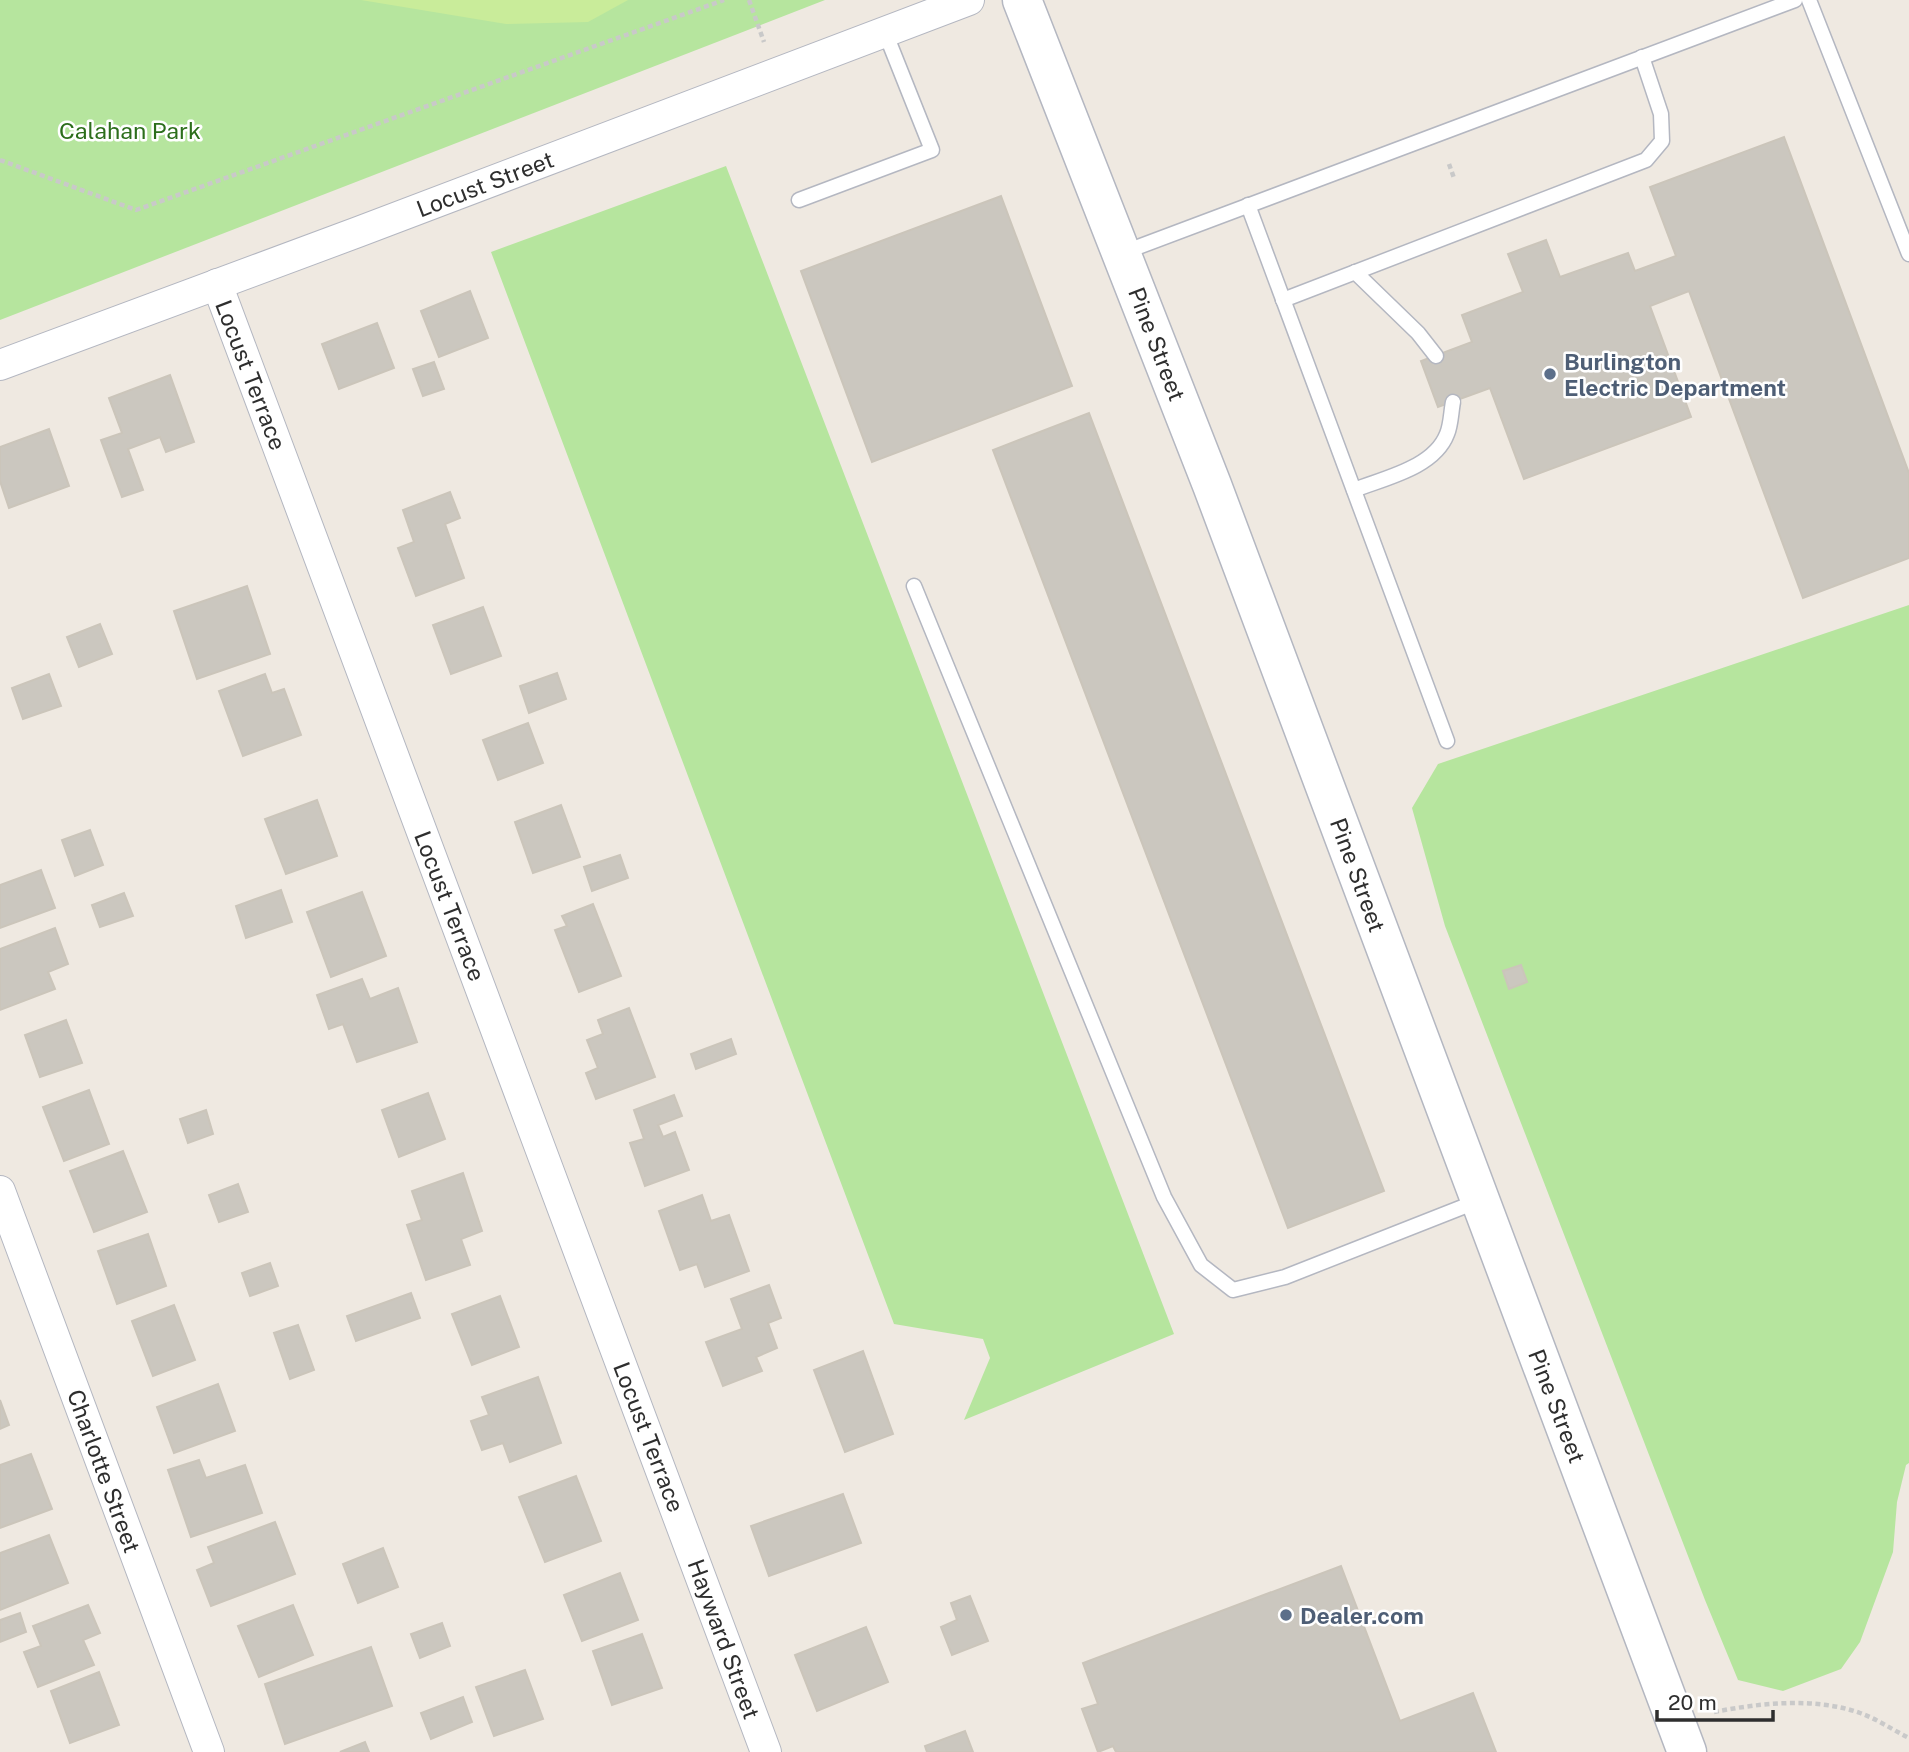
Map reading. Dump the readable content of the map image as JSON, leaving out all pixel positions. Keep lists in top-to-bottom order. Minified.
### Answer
{"streets":{"main road":["Pine Street"],"street":["Locust Street","Locust Terrace","Charlotte Street","Hayward Street"]},"crossings":[["Locust Street","Locust Terrace"],["Locust Terrace","Hayward Street"]],"parks":["Calahan Park"],"places":["Burlington Electric Department","Dealer.com"],"scale_bar":"20 m"}
